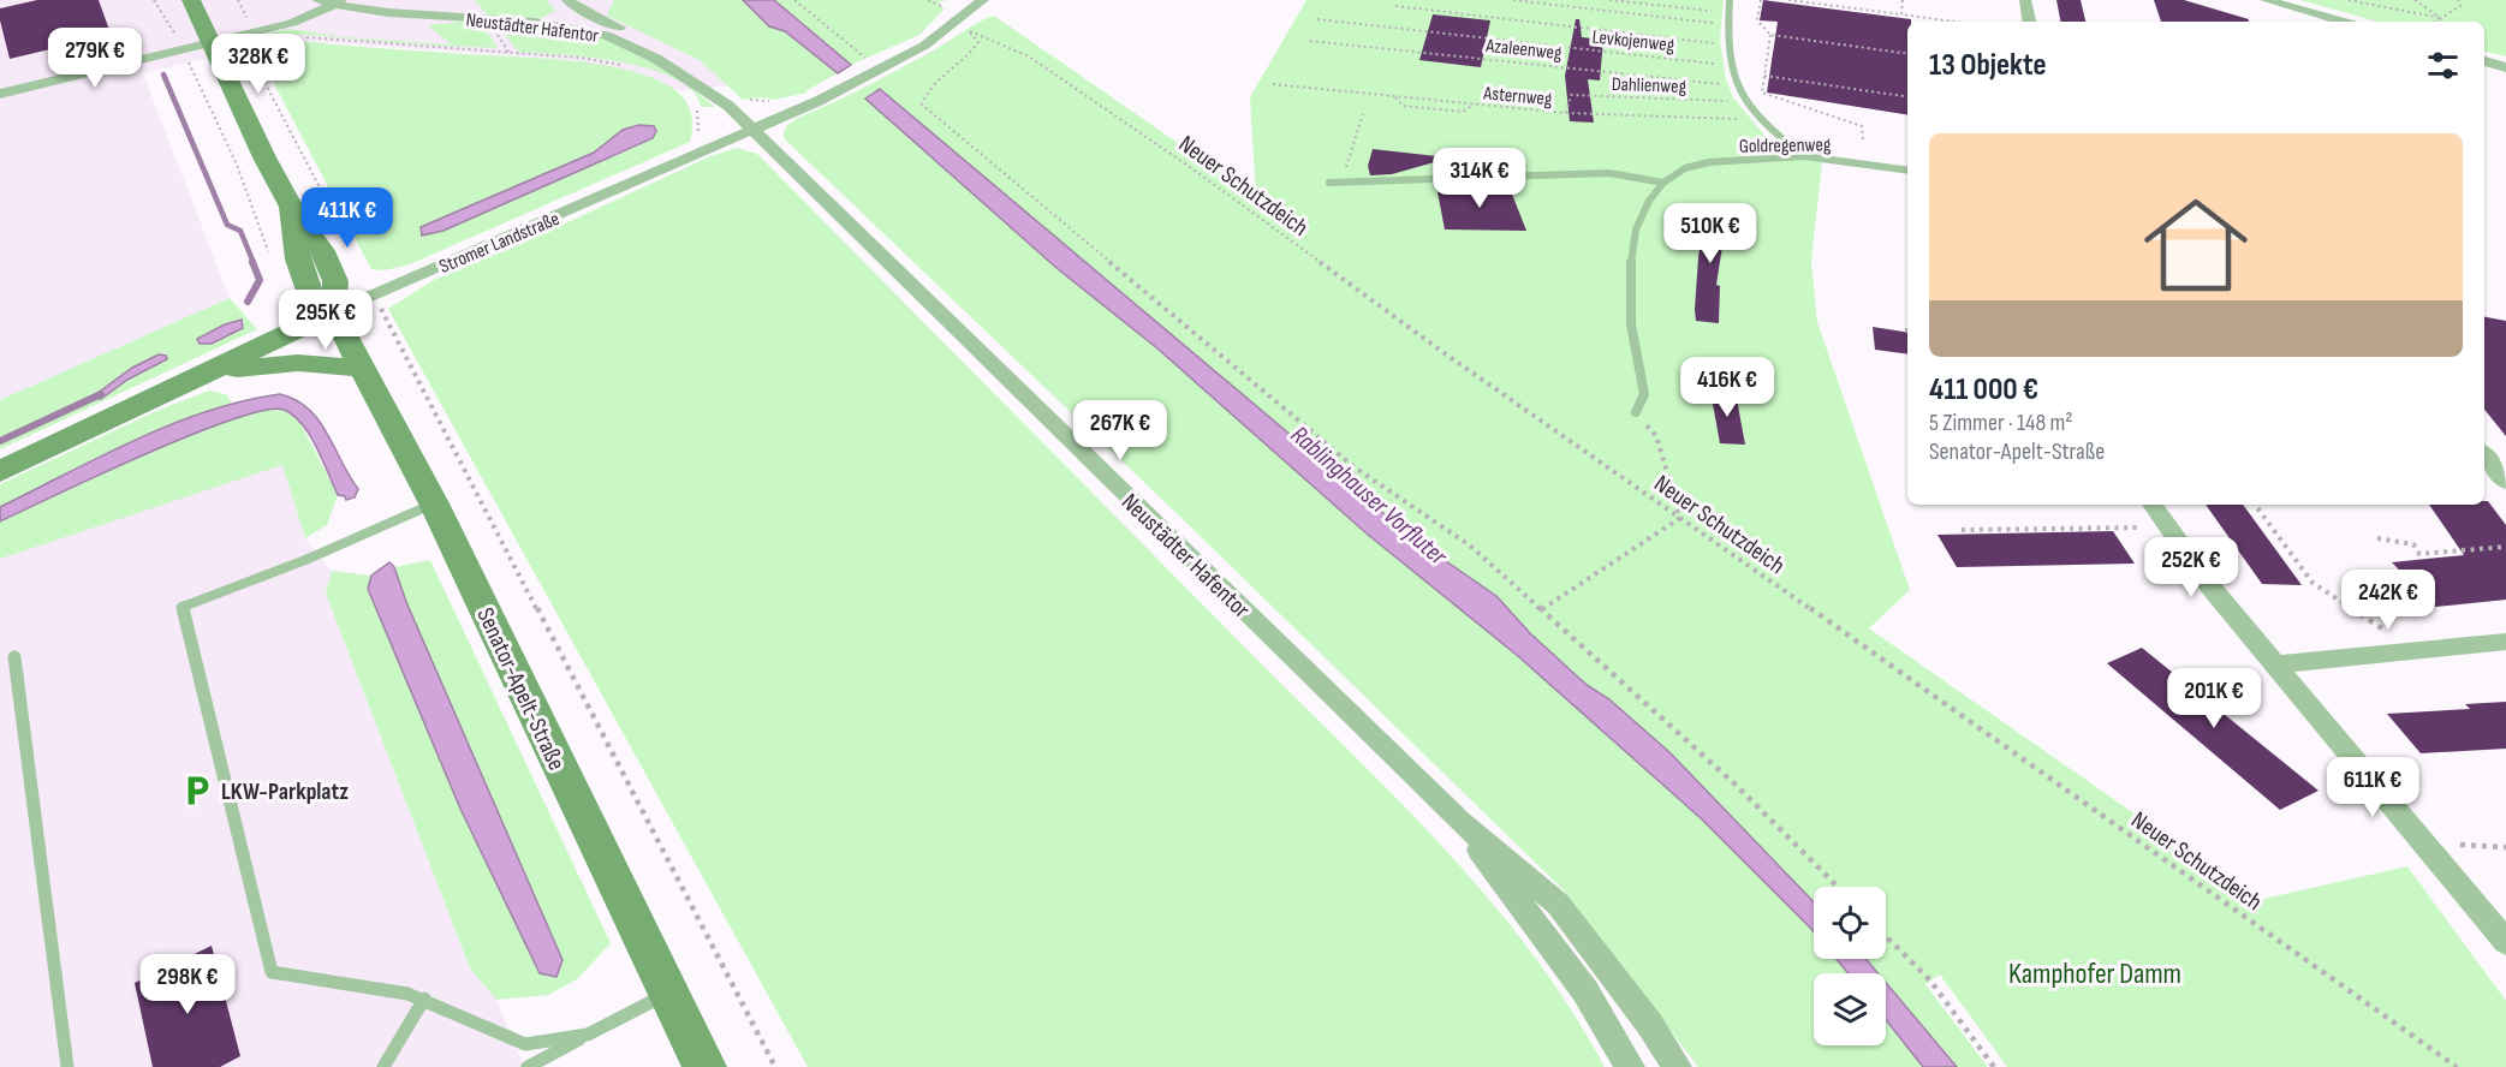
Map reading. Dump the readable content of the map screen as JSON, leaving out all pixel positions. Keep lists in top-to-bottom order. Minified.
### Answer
{"streets":{"street":["Neustädter Hafentor","Stromer Landstraße","Senator-Apelt-Straße"],"lane":["Goldregenweg"],"path":["Levkojenweg","Azaleenweg","Dahlienweg","Asternweg","Neuer Schutzdeich"]},"crossings":[["Neustädter Hafentor","Stromer Landstraße"],["Dahlienweg","Asternweg"],["Neuer Schutzdeich","Stromer Landstraße"],["Stromer Landstraße","Senator-Apelt-Straße"]],"water":["Rablinghauser Vorfluter"],"parks":["Kamphofer Damm"],"places":{"parking":["LKW-Parkplatz"]},"page":{"heading":"13 Objekte","price":["279K €","328K €","314K €","411K €","510K €","295K €","416K €","267K €","252K €","242K €","201K €","611K €","298K €"],"list":[{"name":"411 000 €","note":"5 Zimmer · 148 m² · Senator-Apelt-Straße"}]}}
